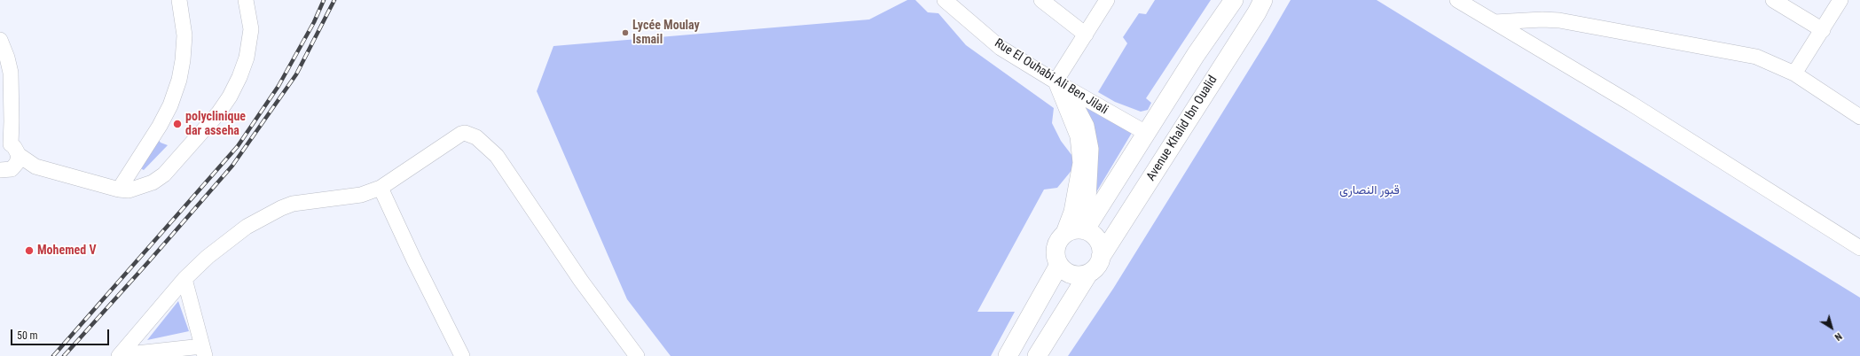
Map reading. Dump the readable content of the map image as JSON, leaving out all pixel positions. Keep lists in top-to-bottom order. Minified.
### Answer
{"streets":{"main road":["Avenue Khalid Ibn Oualid"],"street":["Rue El Ouhabi Ali Ben Jilali"]},"parks":["قبور النصارى"],"places":["Lycée Moulay Ismail","polyclinique dar asseha","Mohemed V"],"scale_bar":"50 m","north":"bottom right"}
